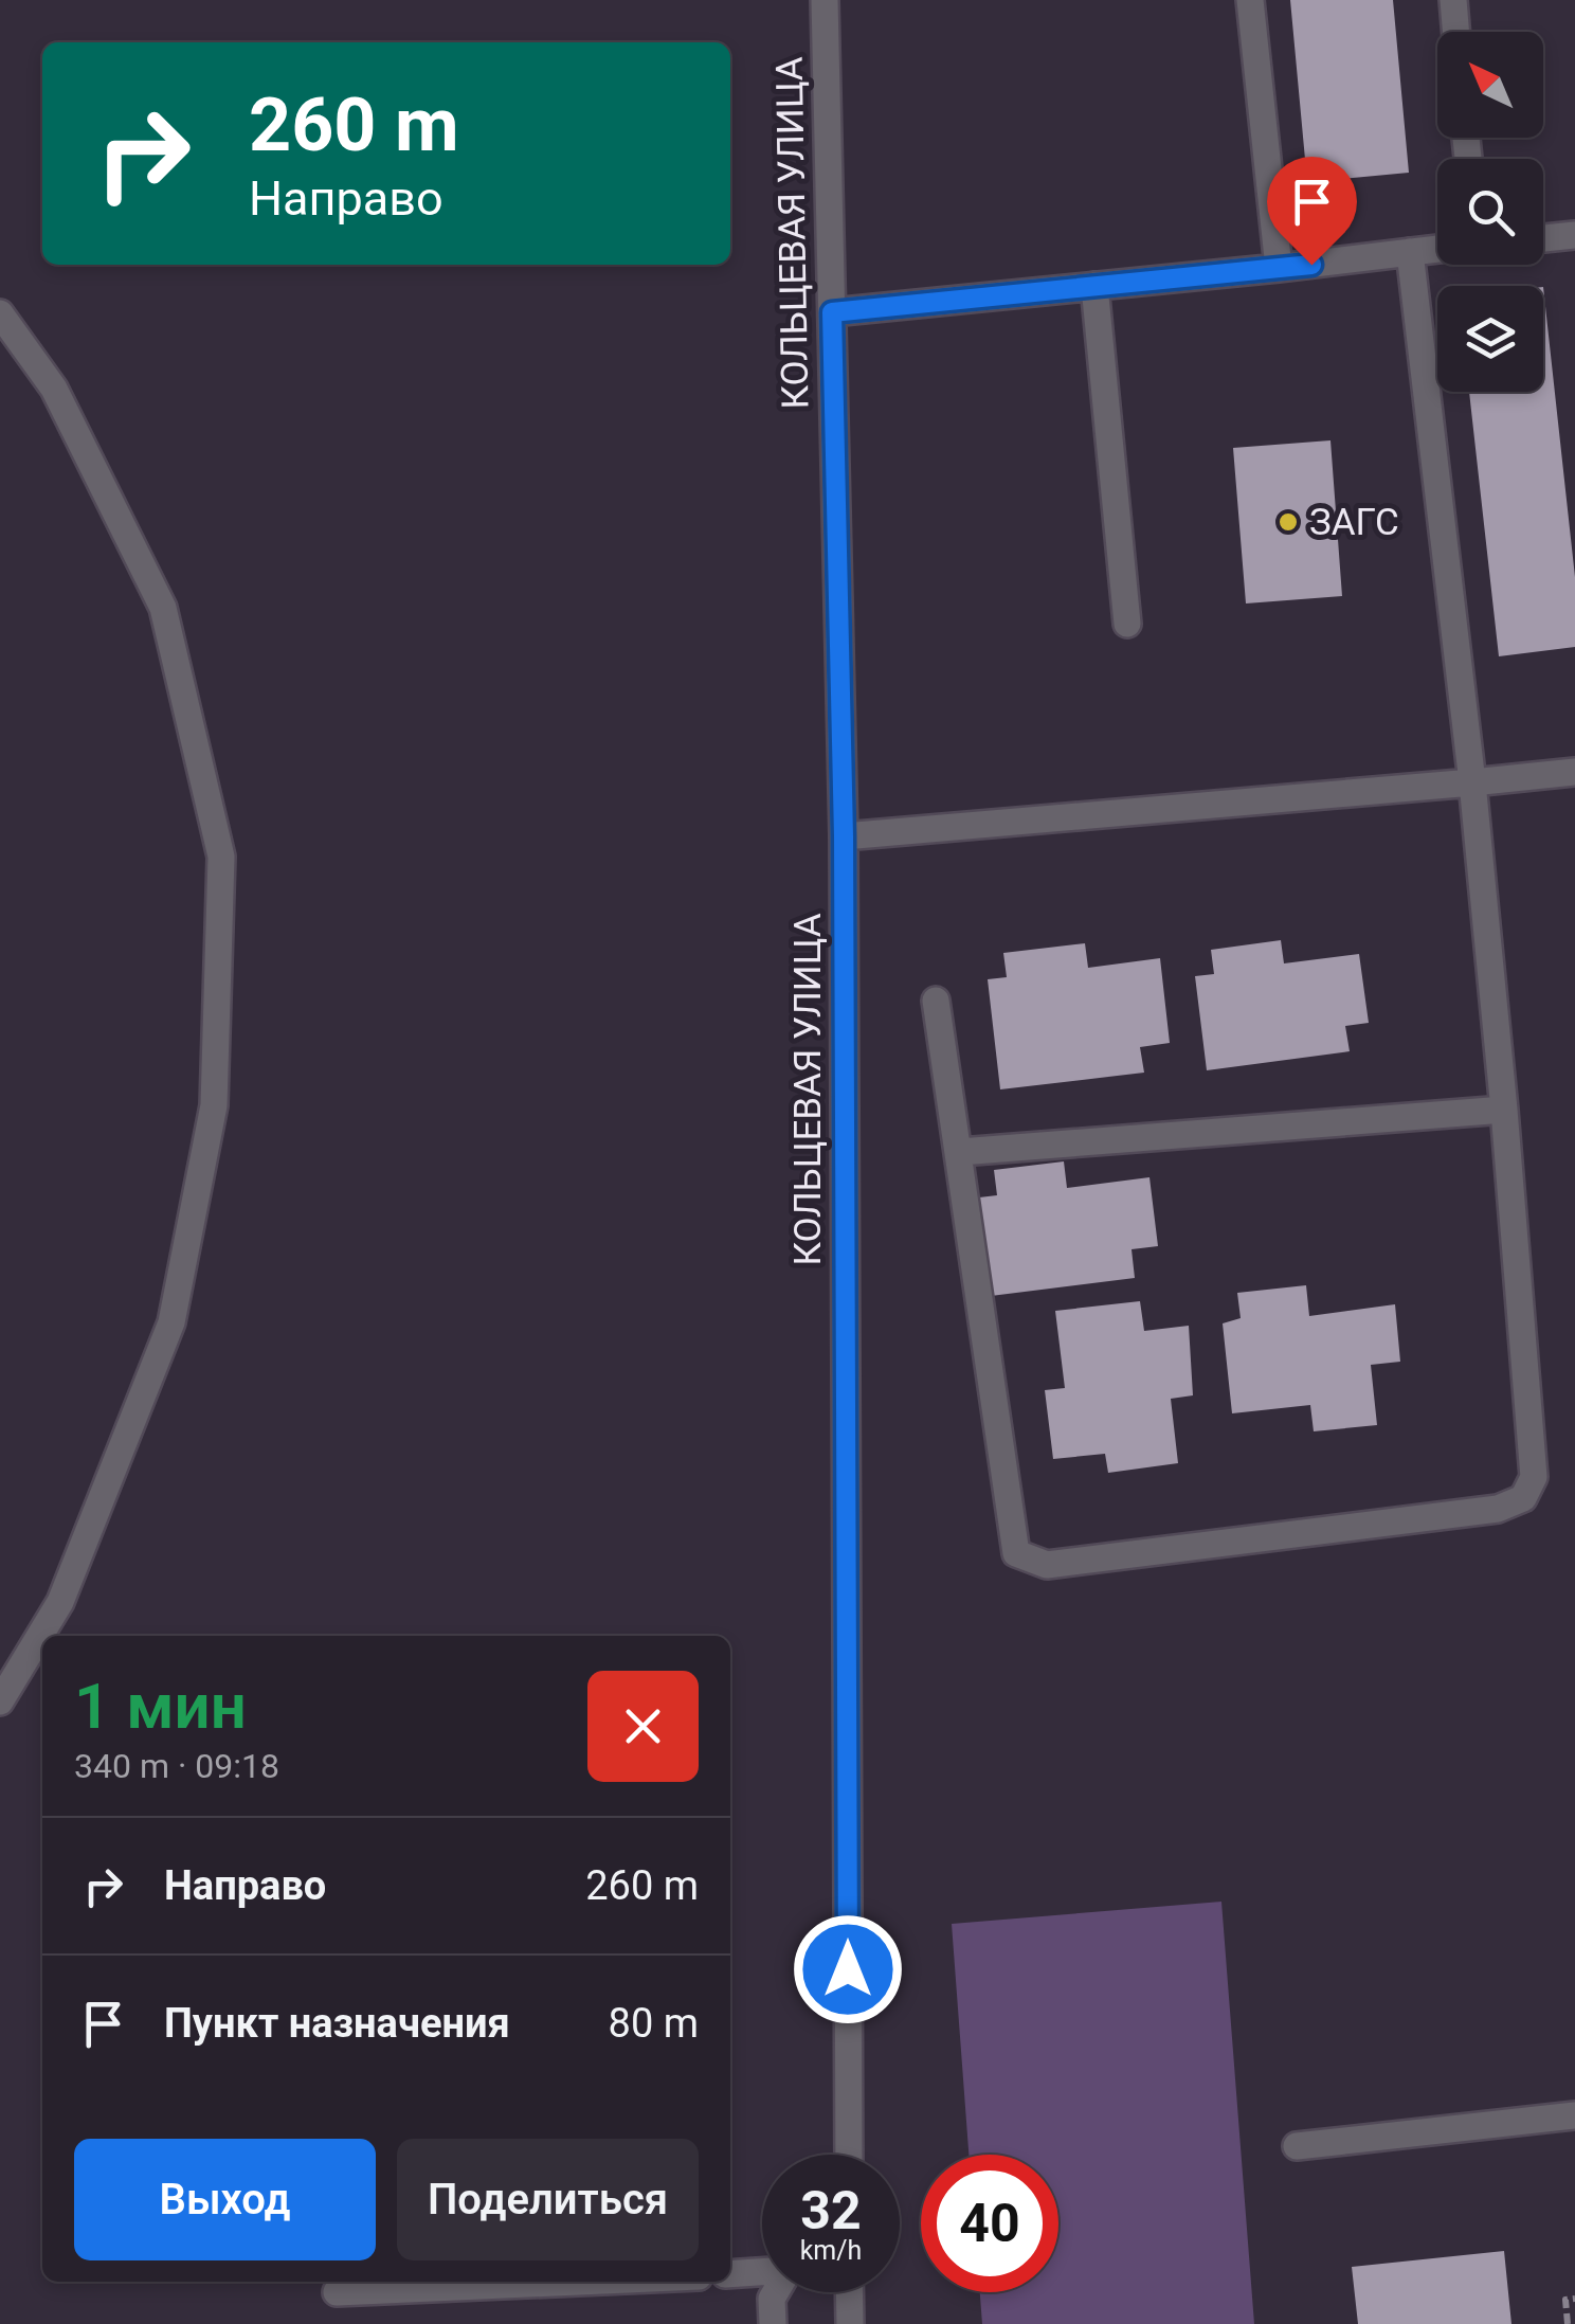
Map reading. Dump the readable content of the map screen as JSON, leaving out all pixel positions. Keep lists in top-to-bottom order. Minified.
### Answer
{"streets":{"street":["КОЛЬЦЕВАЯ УЛИЦА"]},"places":["ЗАГС"],"north":"top left","page":{"turn":["260 m","Направо"],"heading":["1 мин","340 m · 09:18"],"list":[{"name":"Направо","value":"260 m"},{"name":"Пункт назначения","value":"80 m"}],"buttons":["Выход","Поделиться"],"speed":"32 km/h","limit":"40"}}
